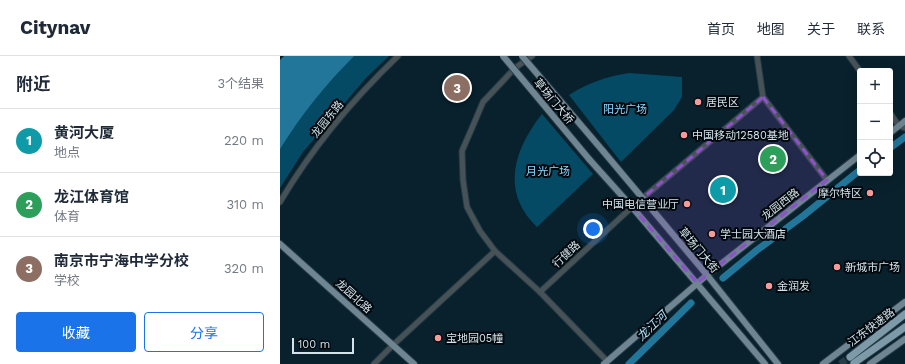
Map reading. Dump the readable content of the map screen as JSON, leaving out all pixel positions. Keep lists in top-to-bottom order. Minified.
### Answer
{"streets":{"highway":["江东快速路"],"main road":["草场门大桥","龙园西路","草场门大街","龙园北路"],"street":["龙园东路","行健路"]},"crossings":[["草场门大桥","草场门大街"],["龙园西路","草场门大街"],["草场门大街","行健路"]],"water":["龙江河"],"parks":["阳光广场","月光广场"],"places":["居民区","中国移动12580基地","摩尔特区","中国电信营业厅","学士园大酒店","新城市广场","金润发","宝地园05幢"],"scale_bar":"100 m","page":{"header":"Citynav","nav":["首页","地图","关于","联系"],"heading":["附近","3个结果"],"map_buttons":["+","−"],"pins":["3","2","1"],"list":[{"mark":"1","name":"黄河大厦","note":"地点","value":"220 m"},{"mark":"2","name":"龙江体育馆","note":"体育","value":"310 m"},{"mark":"3","name":"南京市宁海中学分校","note":"学校","value":"320 m"}],"buttons":["收藏","分享"],"scale":"100 m"}}
